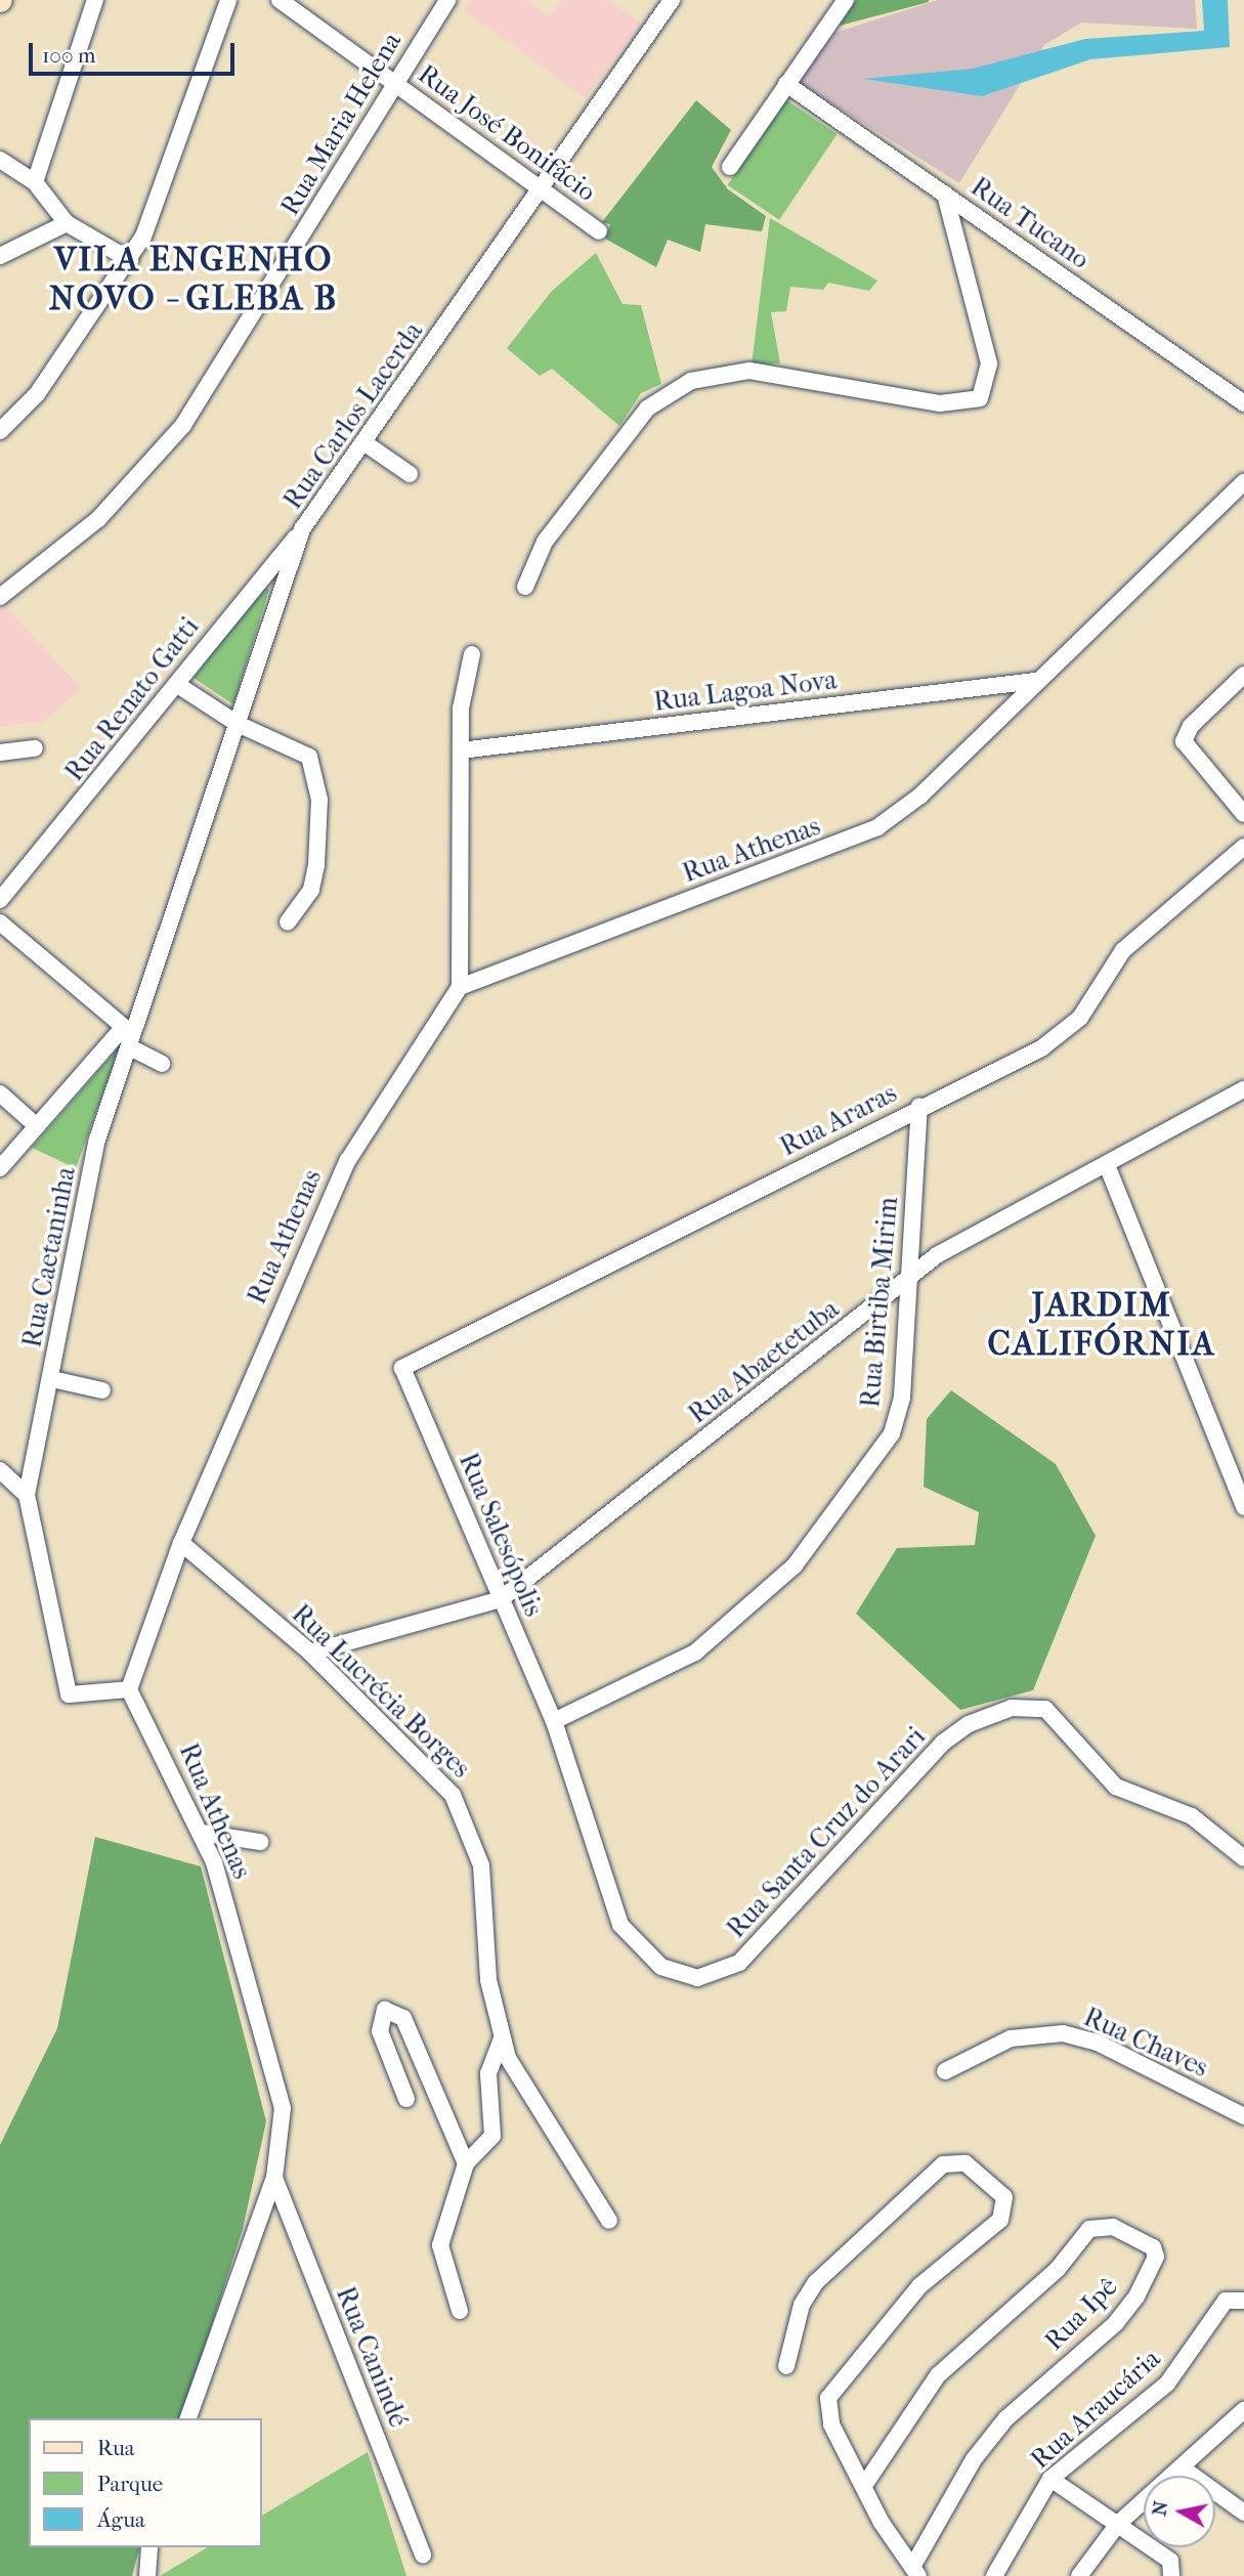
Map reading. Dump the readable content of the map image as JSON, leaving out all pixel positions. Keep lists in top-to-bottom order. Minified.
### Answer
{"streets":{"street":["Rua Maria Helena","Rua José Bonifácio","Rua Tucano","Rua Carlos Lacerda","Rua Lagoa Nova","Rua Renato Gatti","Rua Athenas","Rua Araras","Rua Caetaninha","Rua Birtiba Mirim","Rua Abaetetuba","Rua Salesópolis","Rua Lucrécia Borges","Rua Santa Cruz do Arari","Rua Chaves","Rua Ipê","Rua Canindé","Rua Araucária"]},"crossings":[["Rua Maria Helena","Rua José Bonifácio"],["Rua José Bonifácio","Rua Carlos Lacerda"],["Rua Carlos Lacerda","Rua Renato Gatti"],["Rua Carlos Lacerda","Rua Caetaninha"],["Rua Lagoa Nova","Rua Athenas"],["Rua Athenas","Rua Lucrécia Borges"],["Rua Athenas","Rua Canindé"],["Rua Araras","Rua Birtiba Mirim"],["Rua Araras","Rua Salesópolis"],["Rua Birtiba Mirim","Rua Abaetetuba"],["Rua Birtiba Mirim","Rua Salesópolis"],["Rua Birtiba Mirim","Rua Santa Cruz do Arari"],["Rua Abaetetuba","Rua Salesópolis"],["Rua Abaetetuba","Rua Lucrécia Borges"],["Rua Salesópolis","Rua Santa Cruz do Arari"]],"districts":["VILA ENGENHO NOVO - GLEBA B","JARDIM CALIFÓRNIA"],"legend":["Rua","Parque","Água"],"scale_bar":"100 m","north":"left"}
